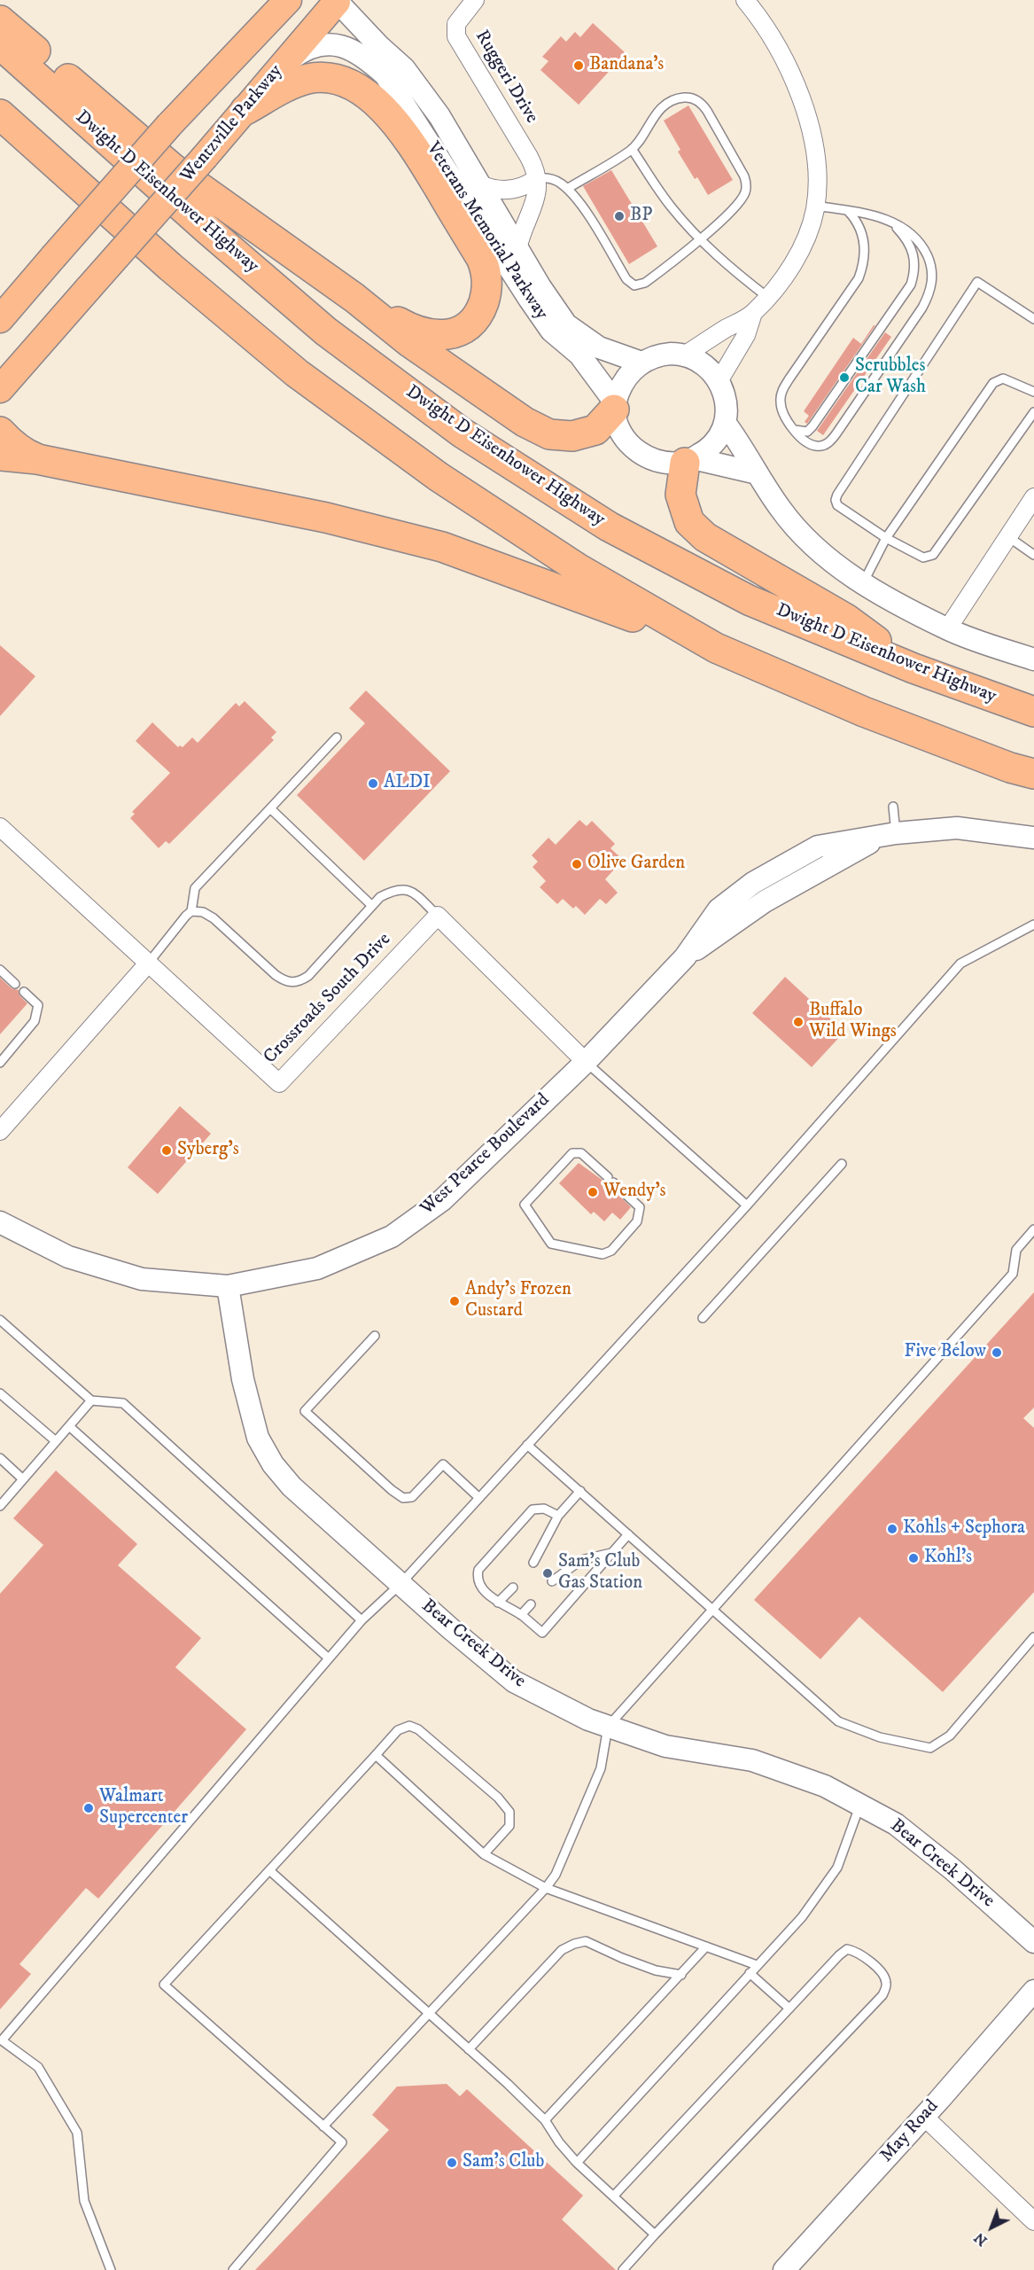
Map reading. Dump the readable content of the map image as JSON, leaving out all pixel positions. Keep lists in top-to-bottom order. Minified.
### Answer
{"streets":{"highway":["Dwight D Eisenhower Highway"],"main road":["Wentzville Parkway"],"street":["Ruggeri Drive","Veterans Memorial Parkway","Crossroads South Drive","West Pearce Boulevard","Bear Creek Drive","May Road"]},"crossings":[["Ruggeri Drive","Veterans Memorial Parkway"],["Wentzville Parkway","Veterans Memorial Parkway"],["West Pearce Boulevard","Bear Creek Drive"]],"places":["Bandana's","BP","Scrubbles Car Wash","ALDI","Olive Garden","Buffalo Wild Wings","Syberg's","Wendy's","Andy's Frozen Custard","Five Below","Kohls + Sephora","Kohl's","Sam's Club Gas Station","Walmart Supercenter","Sam's Club"],"north":"bottom left"}
